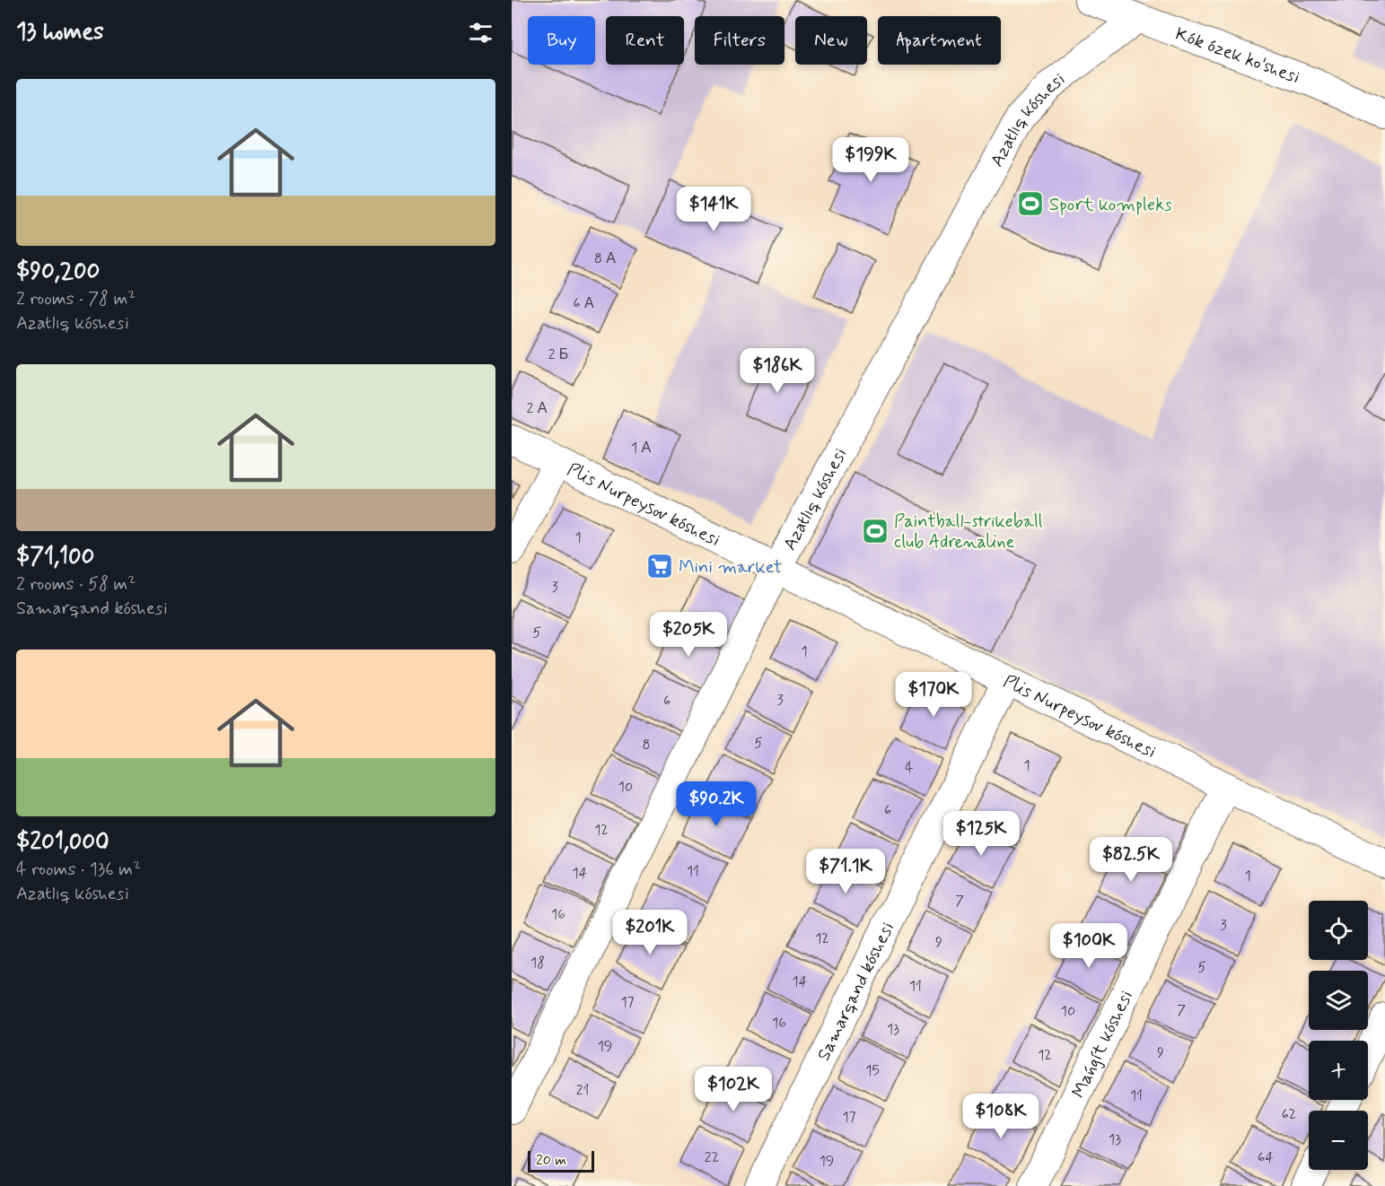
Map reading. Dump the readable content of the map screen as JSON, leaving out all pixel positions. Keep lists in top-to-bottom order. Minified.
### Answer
{"streets":{"street":["Kók ózek ko'shesi","Azatlıq kóshesi","Plis Nurpeysov kóshesi","Samarqand kóshesi","Mańǵıt kóshesi"]},"crossings":[["Kók ózek ko'shesi","Azatlıq kóshesi"],["Azatlıq kóshesi","Plis Nurpeysov kóshesi"],["Plis Nurpeysov kóshesi","Samarqand kóshesi"],["Plis Nurpeysov kóshesi","Mańǵıt kóshesi"]],"places":{"sports":["Sport kompleks","Paintball-strikeball club Adrenaline"],"supermarket":["Mini market"]},"house_numbers":["8 А","6 А","2 Б","2 А","1 А","1","3","5","1","3","6","5","8","1","4","10","6","12","11","14","1","7","16","3","12","9","18","5","14","11","17","7","10","16","13","19","9","12","15","21","11","62","17","13","22","64","19"],"scale_bar":"20 m","page":{"heading":"13 homes","chip":["Buy","Rent","Filters","New","Apartment"],"list":[{"name":"$90,200","note":"2 rooms · 78 m² · Azatlıq kóshesi"},{"name":"$71,100","note":"2 rooms · 58 m² · Samarqand kóshesi"},{"name":"$201,000","note":"4 rooms · 136 m² · Azatlıq kóshesi"}],"price":["$199K","$141K","$186K","$205K","$170K","$90.2K","$125K","$82.5K","$71.1K","$201K","$100K","$102K","$108K"],"map_buttons":["+","−"],"scale":"20 m"}}
